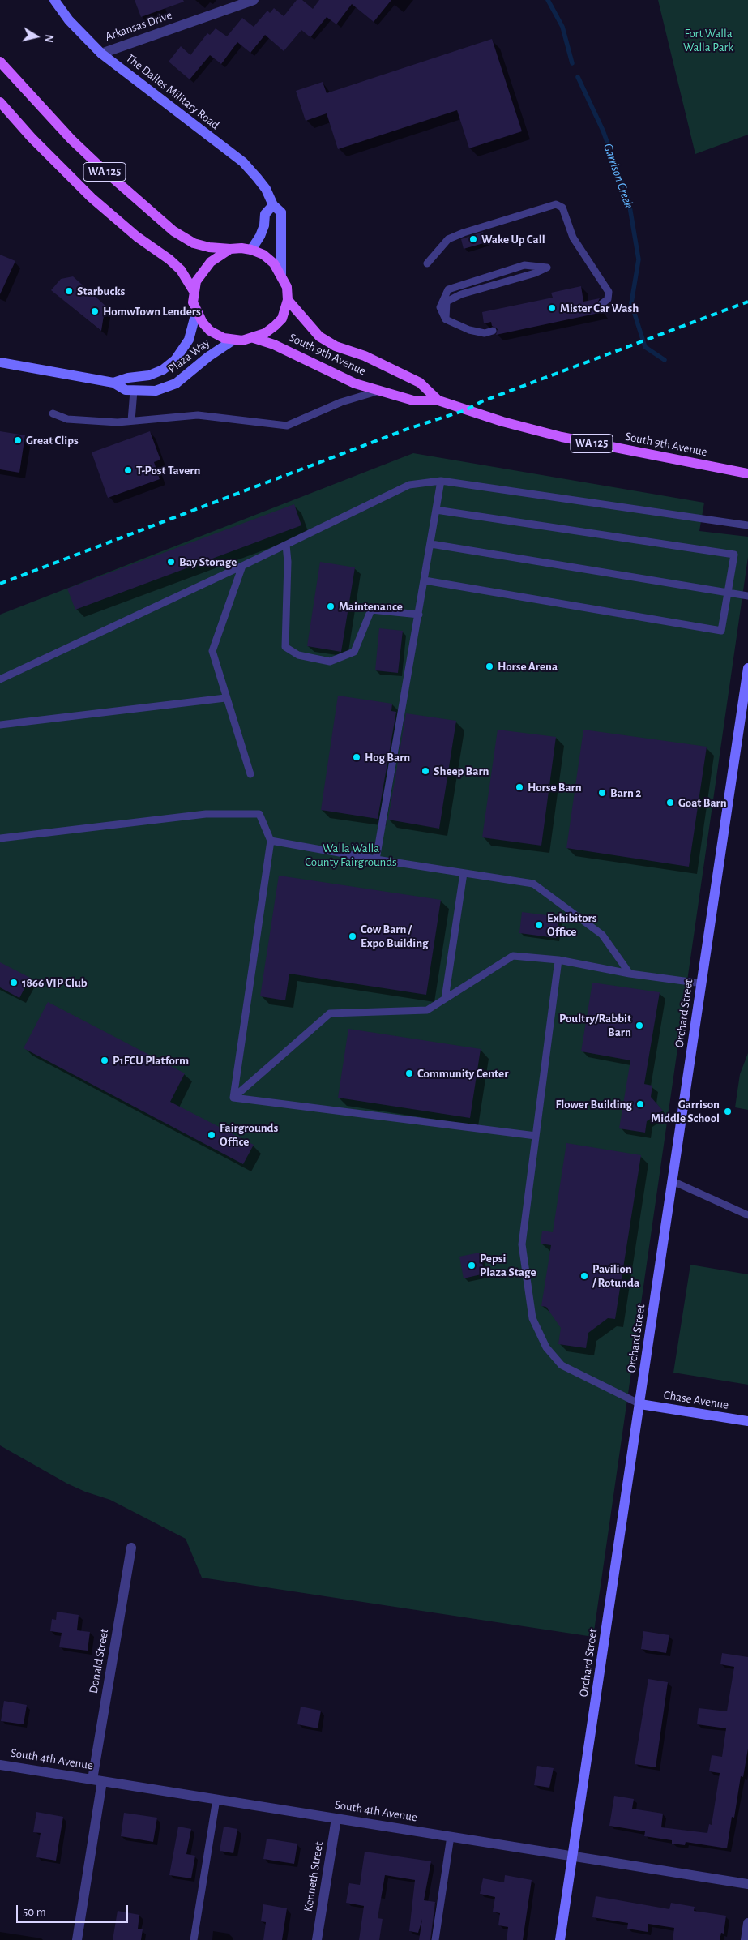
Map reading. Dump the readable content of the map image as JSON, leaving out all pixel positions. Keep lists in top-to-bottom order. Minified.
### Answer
{"streets":{"main road":["WA 125","South 9th Avenue"],"street":["Arkansas Drive","The Dalles Military Road","Plaza Way","Orchard Street","Chase Avenue","Donald Street","South 4th Avenue","Kenneth Street"]},"crossings":[["Arkansas Drive","The Dalles Military Road"],["The Dalles Military Road","WA 125"],["The Dalles Military Road","South 9th Avenue"],["The Dalles Military Road","Plaza Way"],["WA 125","South 9th Avenue"],["WA 125","Plaza Way"],["South 9th Avenue","Plaza Way"],["Orchard Street","Chase Avenue"],["Orchard Street","South 4th Avenue"],["Donald Street","South 4th Avenue"],["South 4th Avenue","Kenneth Street"]],"water":["Garrison Creek"],"parks":["Fort Walla Walla Park","Walla Walla County Fairgrounds"],"places":["Wake Up Call","Starbucks","Mister Car Wash","HomwTown Lenders","Great Clips","T-Post Tavern","Bay Storage","Maintenance","Horse Arena","Hog Barn","Sheep Barn","Horse Barn","Barn 2","Goat Barn","Exhibitors Office","Cow Barn / Expo Building","1866 VIP Club","Poultry/Rabbit Barn","P1FCU Platform","Community Center","Flower Building","Garrison Middle School","Fairgrounds Office","Pepsi Plaza Stage","Pavilion / Rotunda"],"scale_bar":"50 m","north":"right"}
